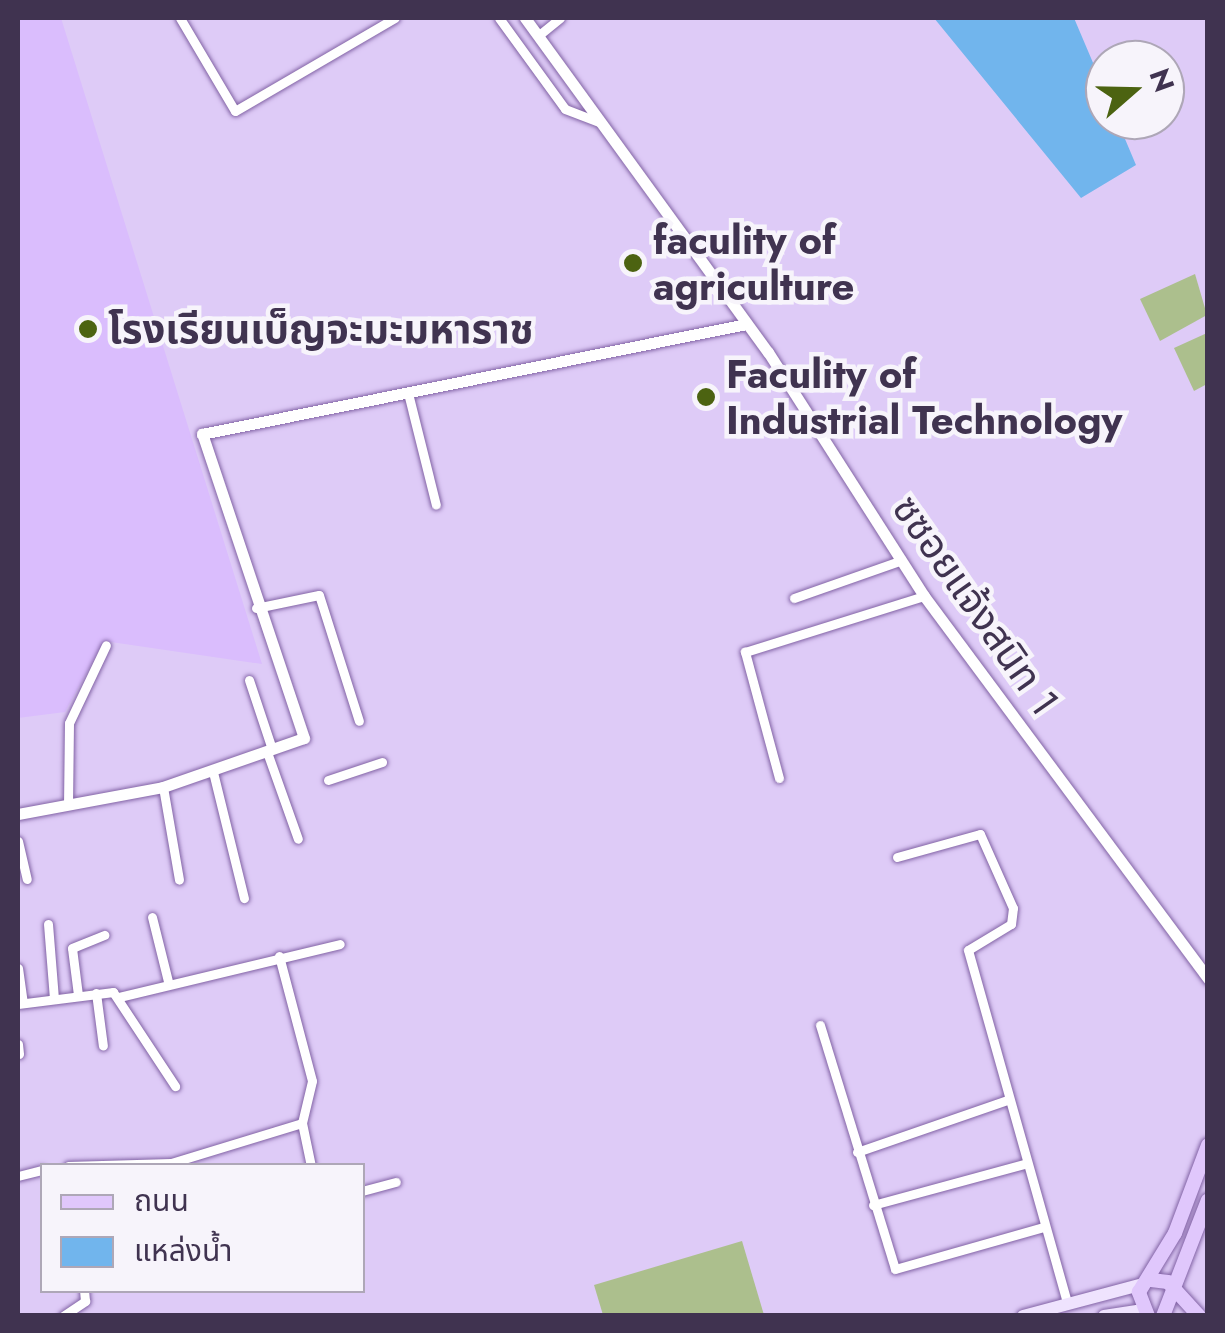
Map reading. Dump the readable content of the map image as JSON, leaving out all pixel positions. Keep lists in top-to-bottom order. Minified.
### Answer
{"streets":{"street":["ซซอยแจ้งสนิท 1"]},"places":["faculity of agriculture","โรงเรียนเบ็ญจะมะมหาราช","Faculity of Industrial Technology"],"legend":["ถนน","แหล่งน้ำ"],"north":"right"}
